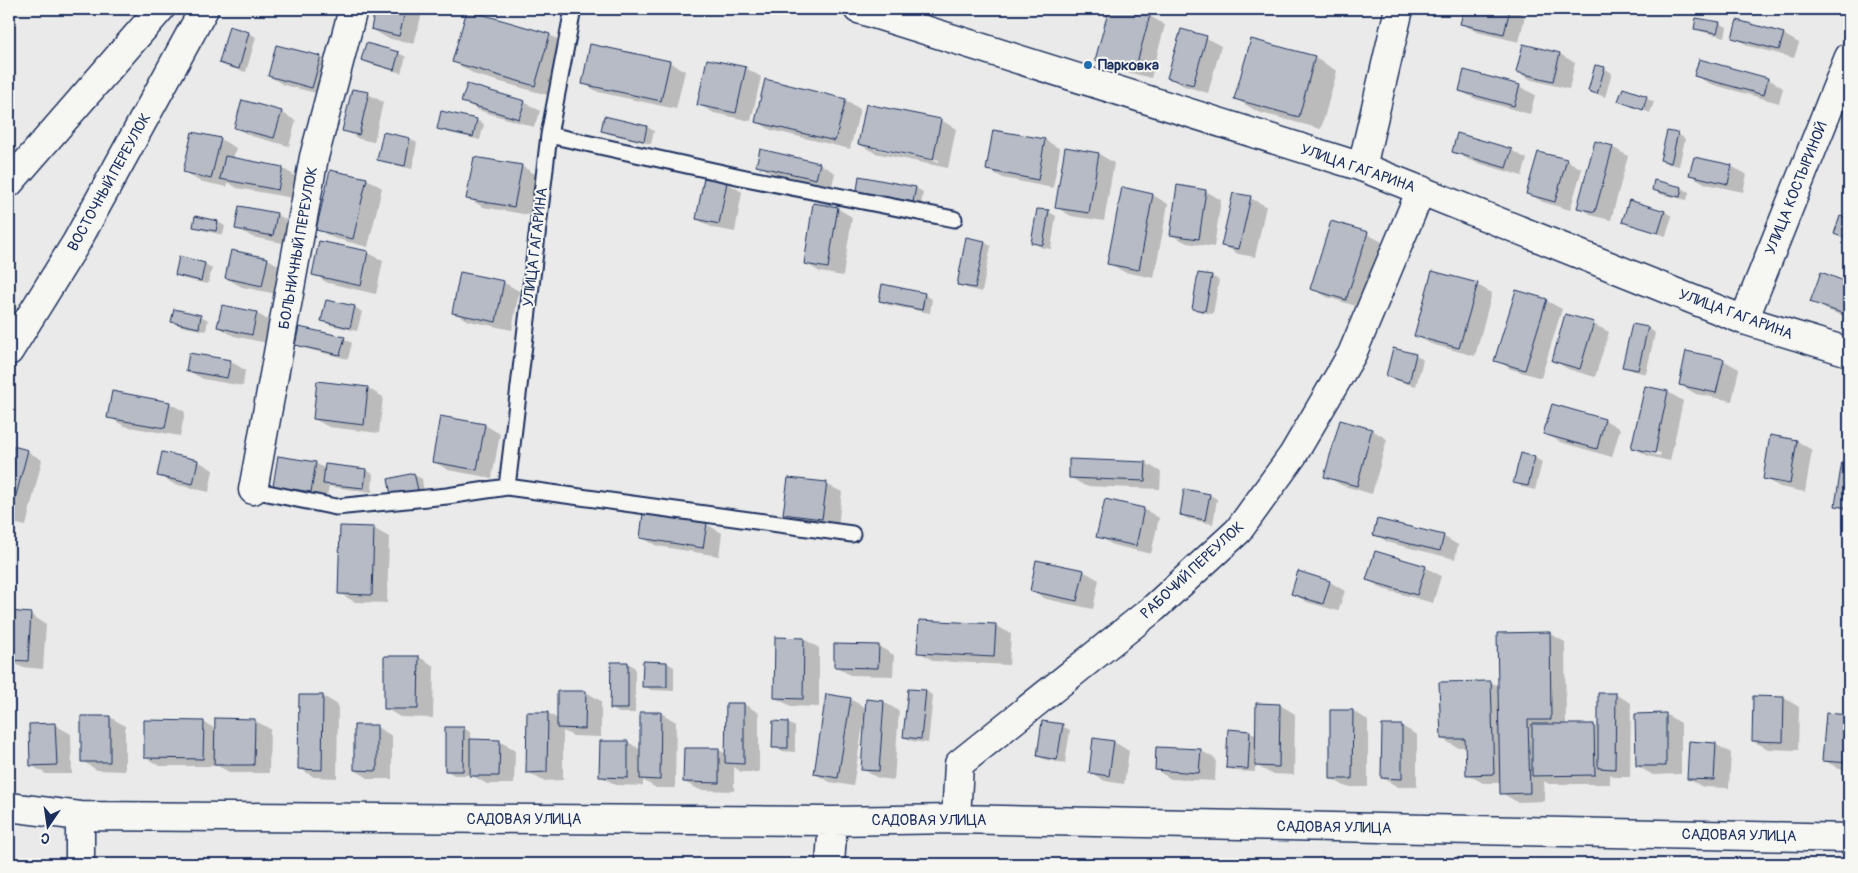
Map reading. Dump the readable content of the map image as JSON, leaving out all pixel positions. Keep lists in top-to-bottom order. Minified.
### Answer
{"streets":{"street":["УЛИЦА ГАГАРИНА","ВОСТОЧНЫЙ ПЕРЕУЛОК","УЛИЦА КОСТЫРИНОЙ","БОЛЬНИЧНЫЙ ПЕРЕУЛОК","РАБОЧИЙ ПЕРЕУЛОК","САДОВАЯ УЛИЦА"]},"crossings":[["УЛИЦА ГАГАРИНА","УЛИЦА КОСТЫРИНОЙ"],["УЛИЦА ГАГАРИНА","РАБОЧИЙ ПЕРЕУЛОК"],["РАБОЧИЙ ПЕРЕУЛОК","САДОВАЯ УЛИЦА"]],"places":["Парковка"],"north":"bottom"}
